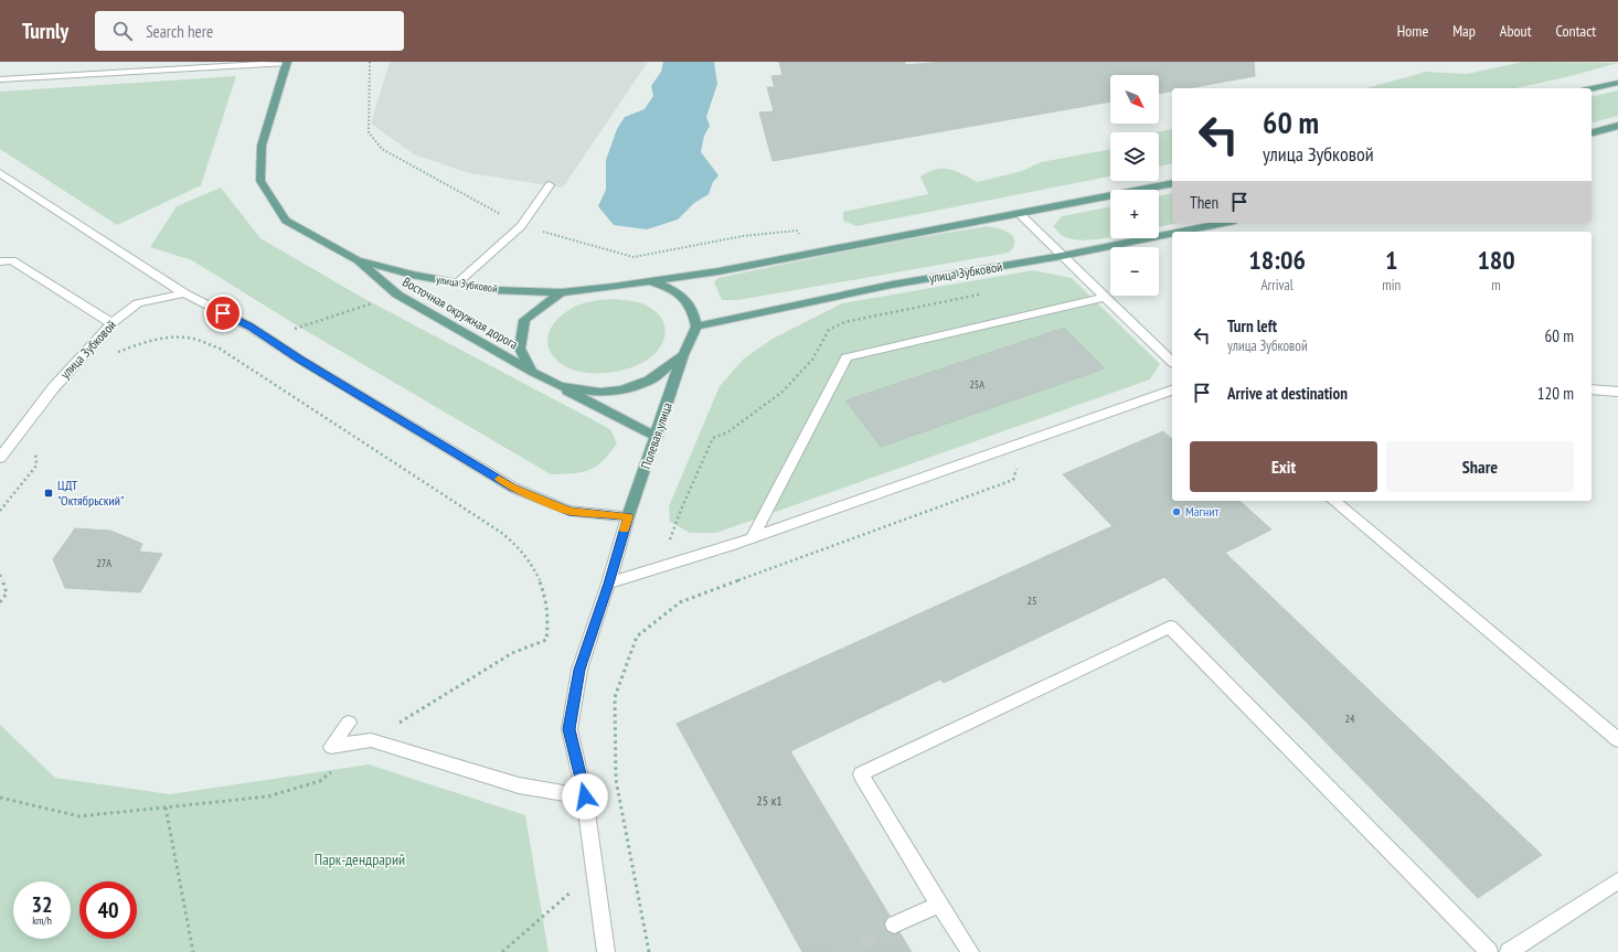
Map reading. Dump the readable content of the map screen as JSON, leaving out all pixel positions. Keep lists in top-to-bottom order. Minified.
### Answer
{"streets":{"main road":["улица Зубковой","Восточная окружная дорога","Полевая улица"]},"crossings":[["улица Зубковой","Восточная окружная дорога"],["улица Зубковой","Полевая улица"],["Восточная окружная дорога","Полевая улица"]],"parks":["Парк-дендрарий"],"places":{"transit":["ЦДТ \"Октябрьский\""],"other":["Магнит"]},"house_numbers":["25А","27А","25","24","25 к1"],"north":"bottom right","page":{"header":"Turnly","search":"Search here","nav":["Home","Map","About","Contact"],"map_buttons":["+","−"],"turn":["60 m","улица Зубковой"],"then":"Then","eta":["18:06","Arrival","1","min","180","m"],"list":[{"name":"Turn left","note":"улица Зубковой","value":"60 m"},{"name":"Arrive at destination","value":"120 m"}],"buttons":["Exit","Share"],"speed":"32 km/h","limit":"40"}}
